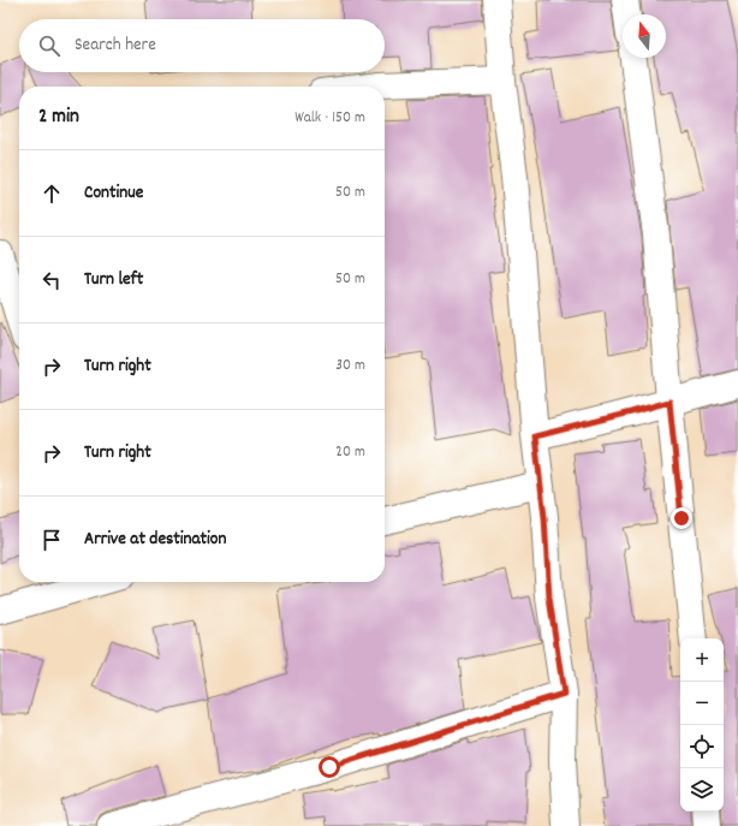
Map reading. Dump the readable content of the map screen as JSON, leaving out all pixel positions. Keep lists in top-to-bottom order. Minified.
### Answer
{"north":"top","page":{"search":"Search here","heading":["2 min","Walk · 150 m"],"list":[["Continue","50 m"],["Turn left","50 m"],["Turn right","30 m"],["Turn right","20 m"],"Arrive at destination"],"map_buttons":["+","−"]}}
